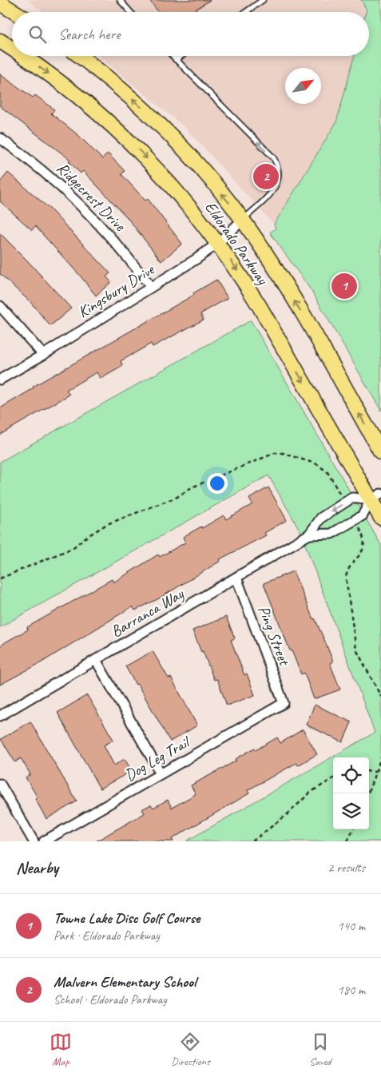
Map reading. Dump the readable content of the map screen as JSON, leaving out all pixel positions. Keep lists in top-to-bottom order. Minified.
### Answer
{"streets":{"main road":["Eldorado Parkway"],"street":["Ridgecrest Drive","Kingsbury Drive","Barranca Way","Ping Street","Dog Leg Trail"]},"crossings":[["Ridgecrest Drive","Kingsbury Drive"],["Eldorado Parkway","Kingsbury Drive"],["Eldorado Parkway","Barranca Way"],["Barranca Way","Ping Street"],["Ping Street","Dog Leg Trail"]],"north":"top right","page":{"search":"Search here","pins":["2","1"],"heading":["Nearby","2 results"],"list":[{"mark":"1","name":"Towne Lake Disc Golf Course","note":"Park · Eldorado Parkway","value":"140 m"},{"mark":"2","name":"Malvern Elementary School","note":"School · Eldorado Parkway","value":"180 m"}],"nav":["Map","Directions","Saved"]}}
